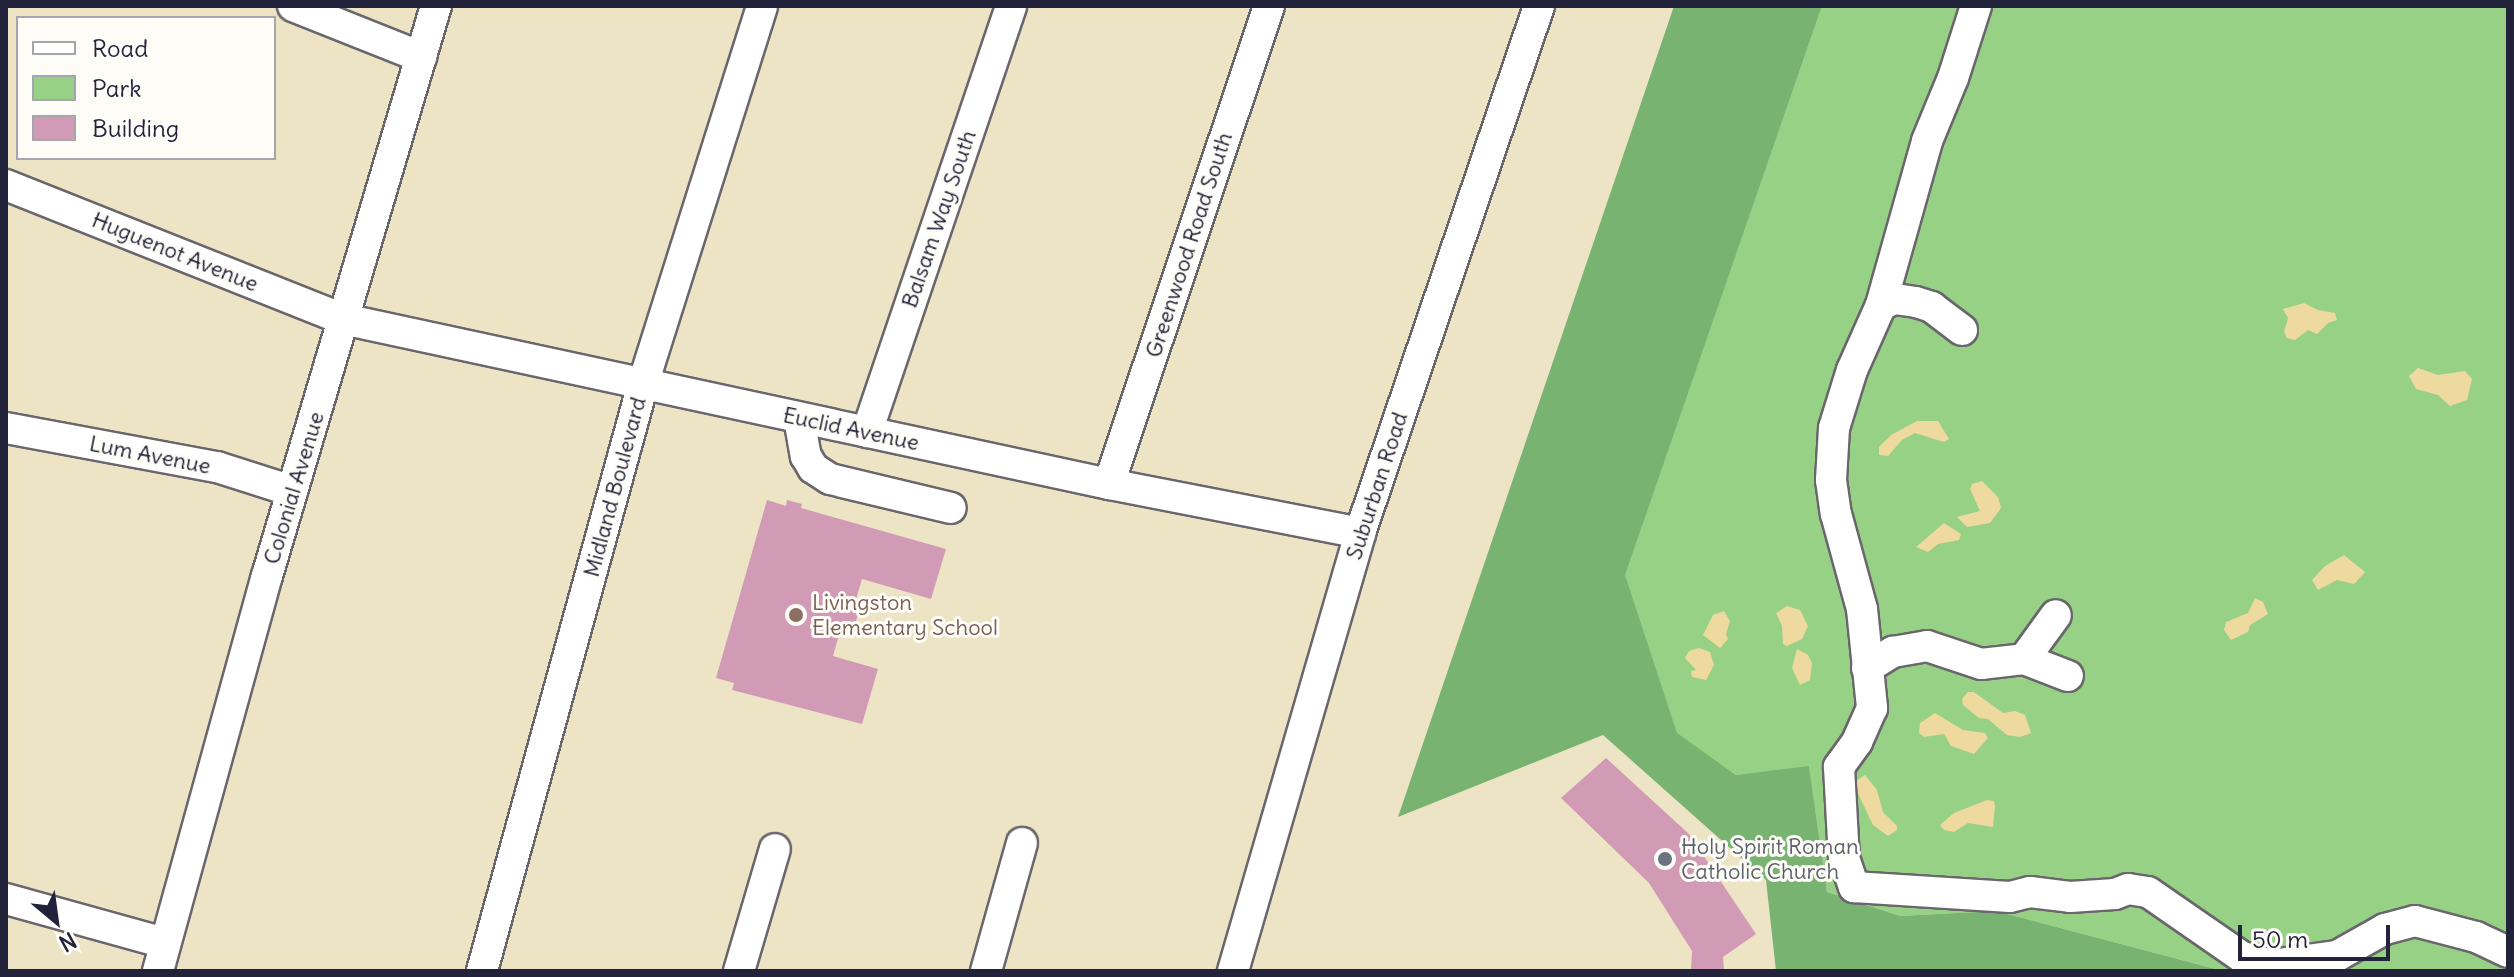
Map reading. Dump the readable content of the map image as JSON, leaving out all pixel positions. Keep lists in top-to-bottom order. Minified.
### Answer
{"streets":{"street":["Balsam Way South","Greenwood Road South","Huguenot Avenue","Euclid Avenue","Lum Avenue","Suburban Road","Midland Boulevard","Colonial Avenue"]},"crossings":[["Balsam Way South","Euclid Avenue"],["Greenwood Road South","Euclid Avenue"],["Huguenot Avenue","Euclid Avenue"],["Huguenot Avenue","Colonial Avenue"],["Euclid Avenue","Suburban Road"],["Euclid Avenue","Midland Boulevard"],["Euclid Avenue","Colonial Avenue"],["Lum Avenue","Colonial Avenue"]],"places":["Livingston Elementary School","Holy Spirit Roman Catholic Church"],"legend":["Road","Park","Building"],"scale_bar":"50 m","north":"bottom right"}
